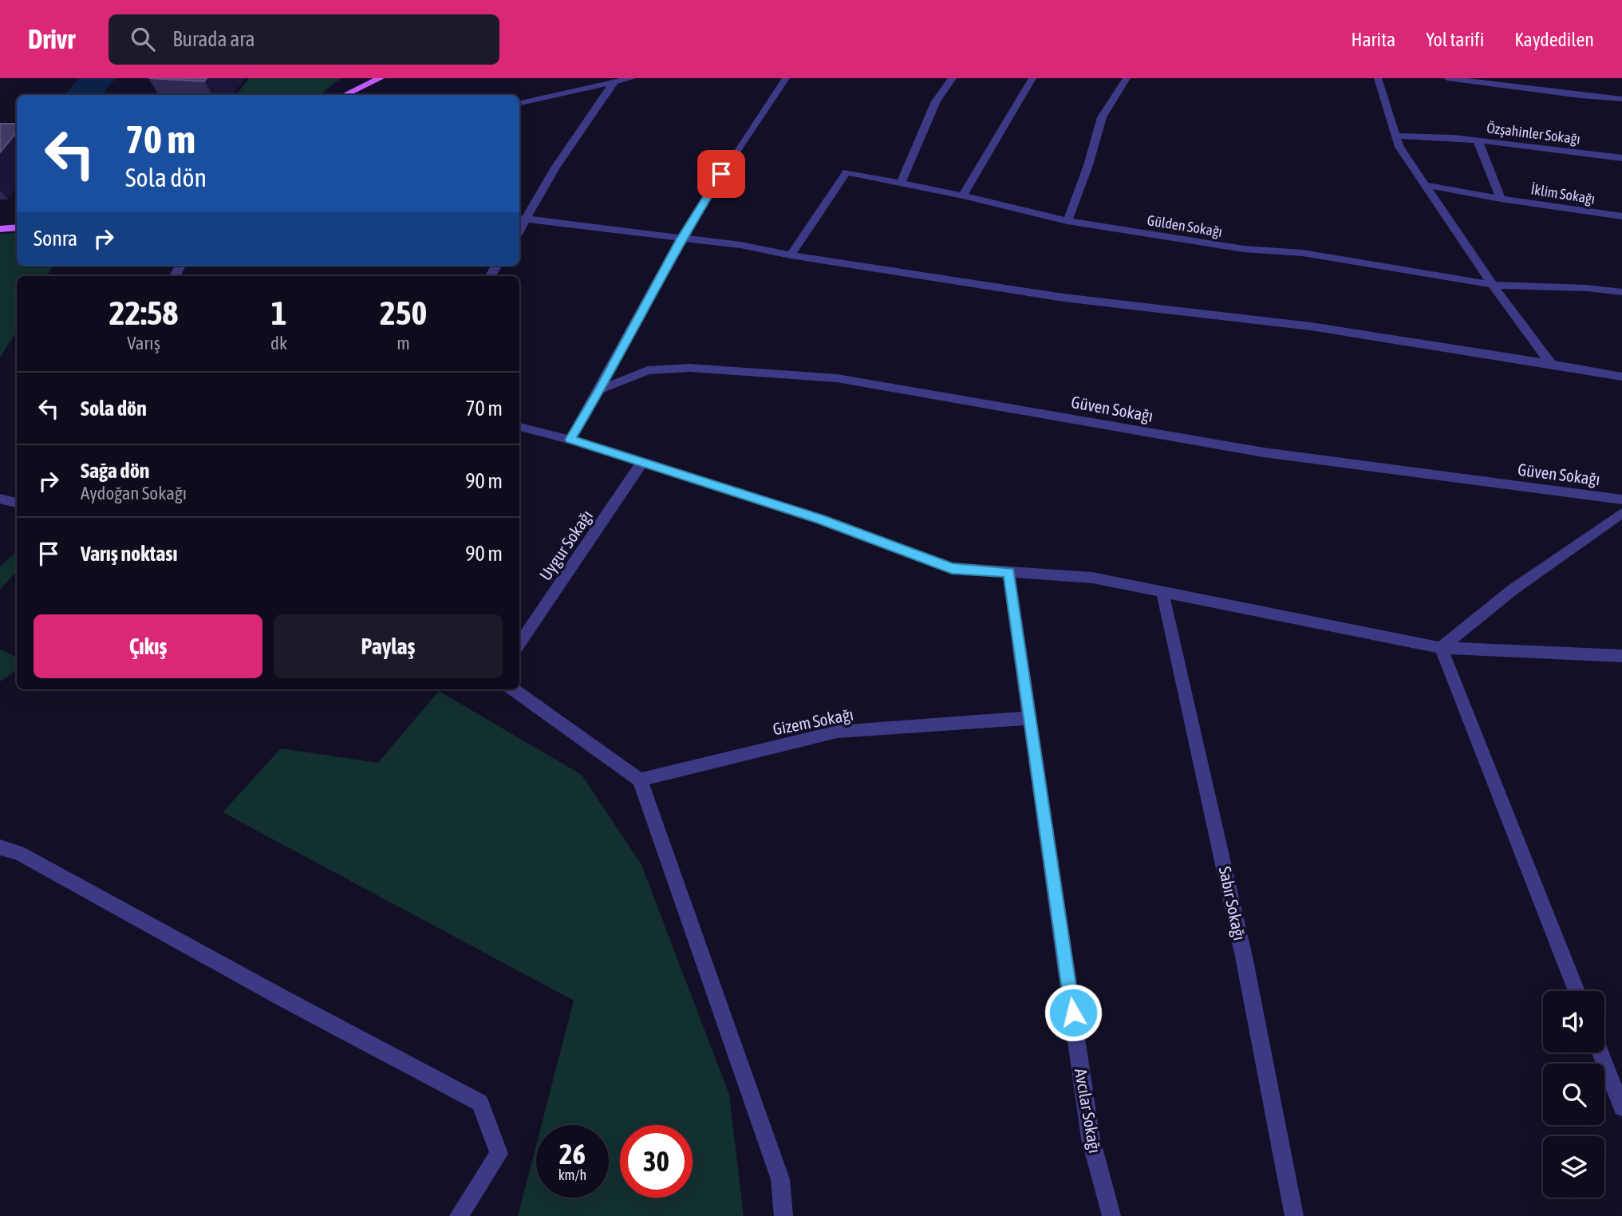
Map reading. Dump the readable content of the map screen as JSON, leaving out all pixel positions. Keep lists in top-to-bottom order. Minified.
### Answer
{"streets":{"street":["Özşahinler Sokağı","İklim Sokağı","Gülden Sokağı","Güven Sokağı","Uygur Sokağı","Gizem Sokağı","Sabır Sokağı","Avcılar Sokağı"]},"crossings":[["Özşahinler Sokağı","İklim Sokağı"],["Gizem Sokağı","Avcılar Sokağı"]],"page":{"header":"Drivr","search":"Burada ara","nav":["Harita","Yol tarifi","Kaydedilen"],"turn":["70 m","Sola dön"],"then":"Sonra","eta":["22:58","Varış","1","dk","250","m"],"list":[{"name":"Sola dön","value":"70 m"},{"name":"Sağa dön","note":"Aydoğan Sokağı","value":"90 m"},{"name":"Varış noktası","value":"90 m"}],"buttons":["Çıkış","Paylaş"],"speed":"26 km/h","limit":"30"}}
